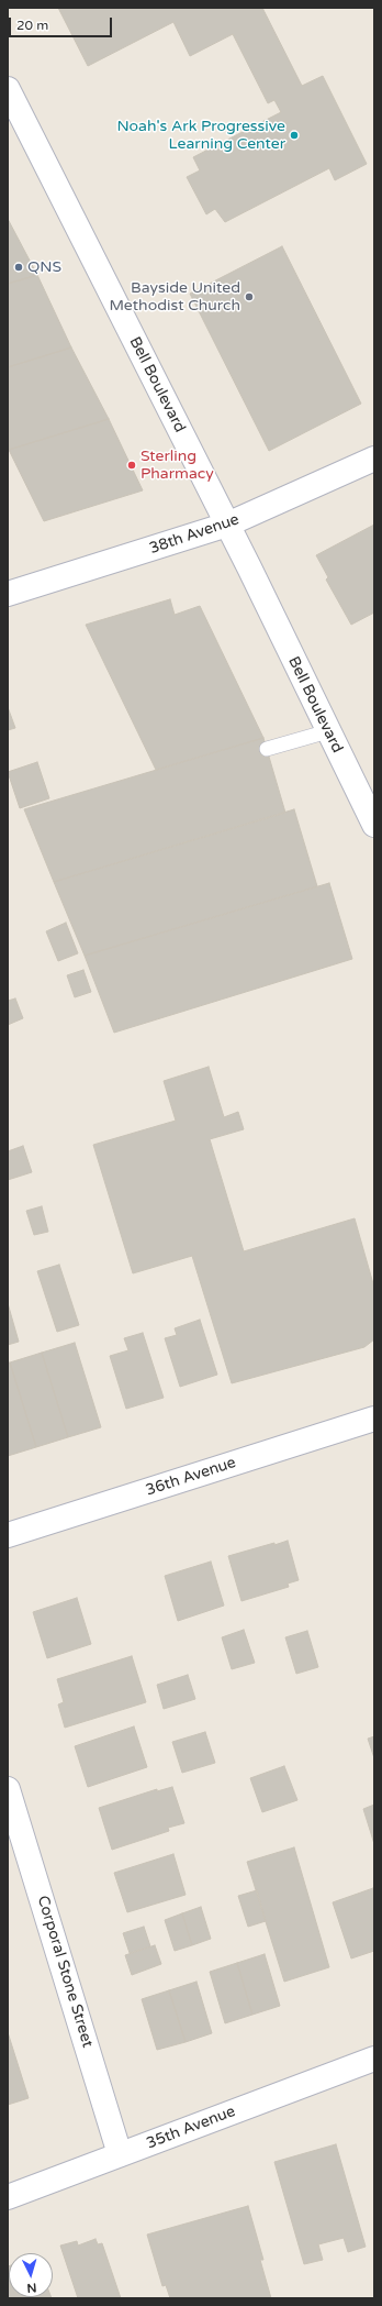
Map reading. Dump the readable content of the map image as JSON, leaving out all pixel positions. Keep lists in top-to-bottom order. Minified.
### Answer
{"streets":{"street":["Bell Boulevard","38th Avenue","36th Avenue","Corporal Stone Street","35th Avenue"]},"crossings":[["Bell Boulevard","38th Avenue"],["Corporal Stone Street","35th Avenue"]],"places":["Noah's Ark Progressive Learning Center","QNS","Bayside United Methodist Church","Sterling Pharmacy"],"scale_bar":"20 m","north":"bottom"}
